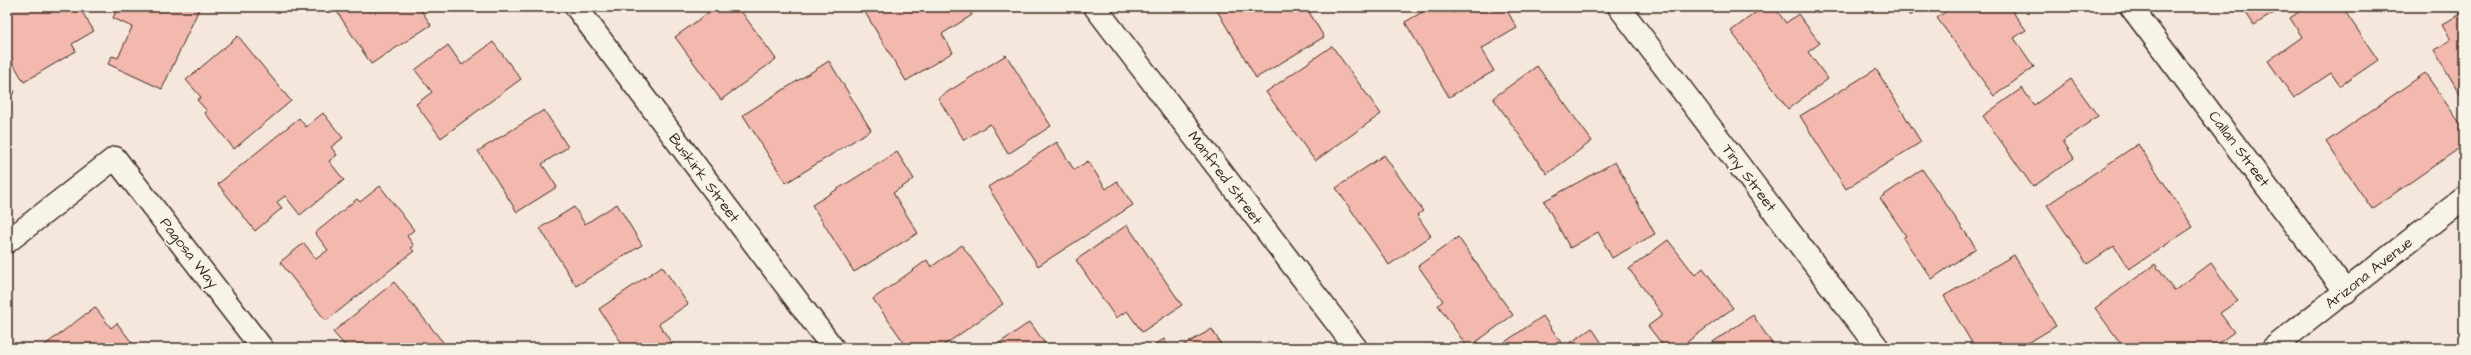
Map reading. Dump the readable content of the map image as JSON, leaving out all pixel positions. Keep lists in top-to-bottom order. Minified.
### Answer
{"streets":{"street":["Callan Street","Buskirk Street","Manfred Street","Tiny Street","Pagosa Way","Arizona Avenue"]},"crossings":[["Callan Street","Arizona Avenue"]]}
